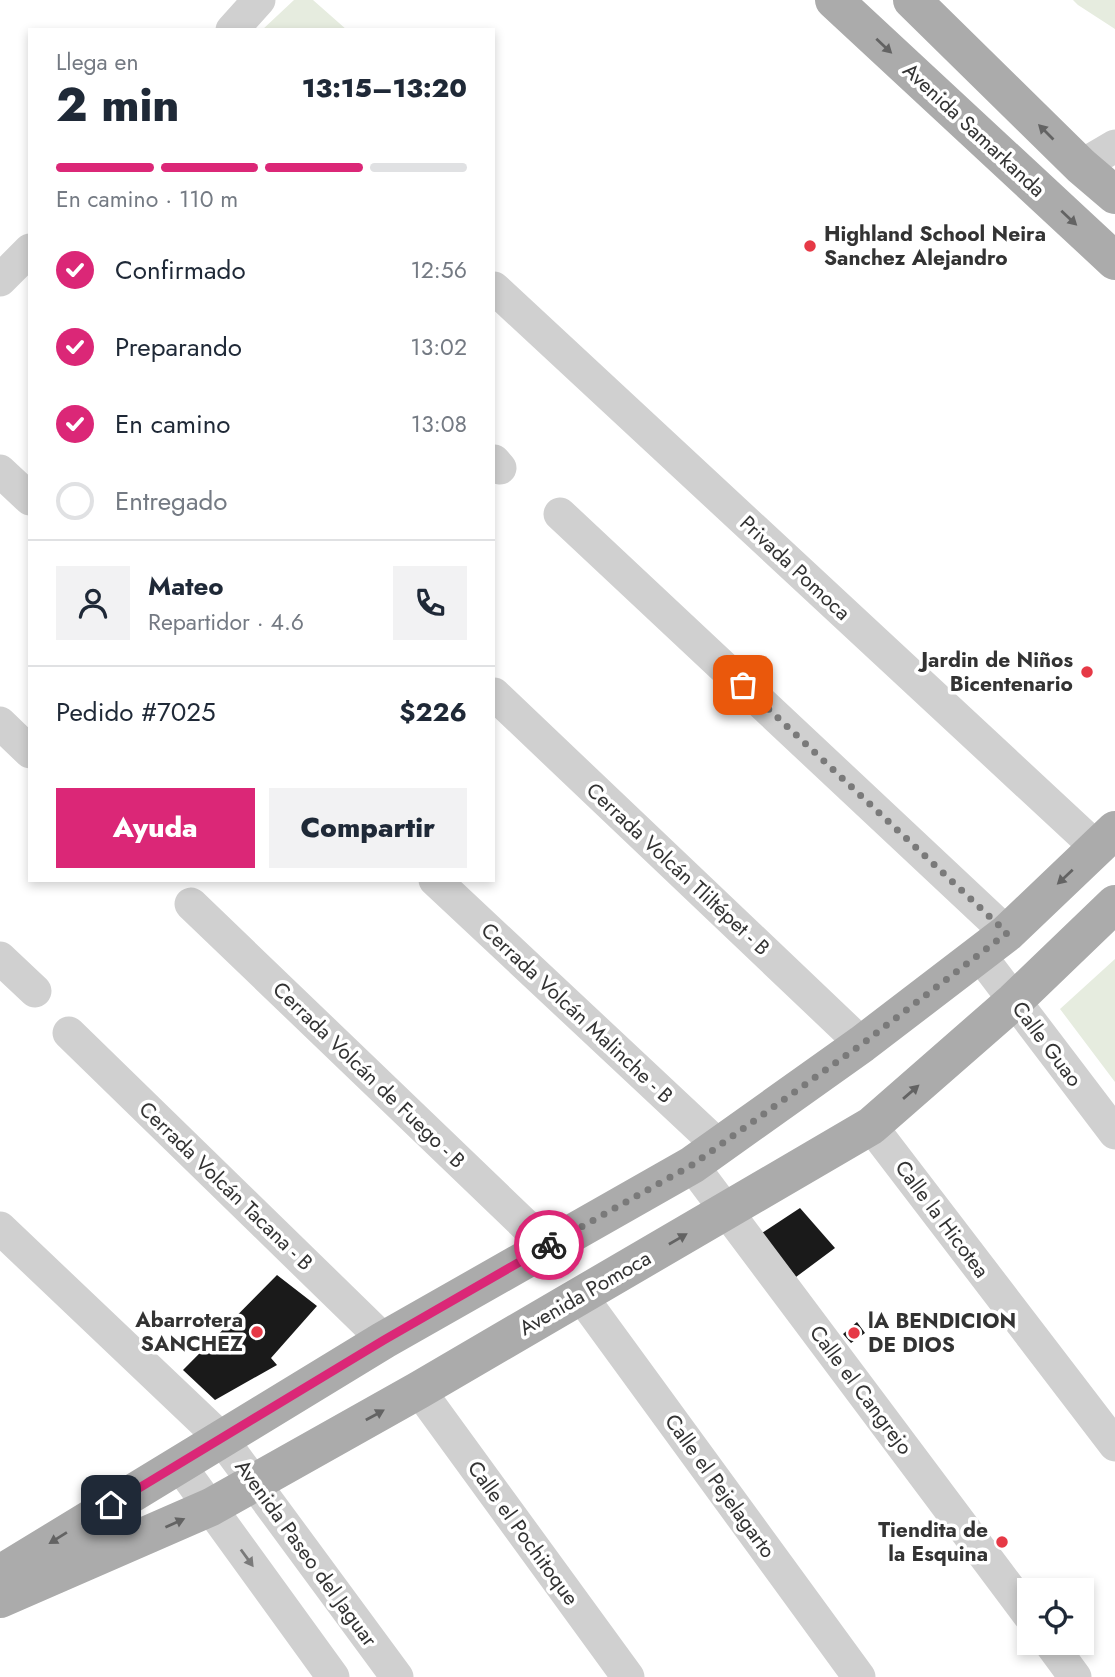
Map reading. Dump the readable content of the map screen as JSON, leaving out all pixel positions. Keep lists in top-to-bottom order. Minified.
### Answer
{"streets":{"main road":["Avenida Samarkanda","Avenida Pomoca"],"street":["Privada Pomoca","Cerrada Volcán Tliltépet - B","Cerrada Volcán Malinche - B","Calle Guao","Cerrada Volcán de Fuego - B","Cerrada Volcán Tacana - B","Calle la Hicotea","Calle el Cangrejo","Calle el Pejelagarto","Calle el Pochitoque","Avenida Paseo del Jaguar"]},"crossings":[["Cerrada Volcán Malinche - B","Calle el Cangrejo"],["Calle Guao","Avenida Pomoca"],["Calle la Hicotea","Avenida Pomoca"],["Avenida Pomoca","Calle el Cangrejo"],["Avenida Pomoca","Calle el Pejelagarto"],["Avenida Pomoca","Calle el Pochitoque"],["Avenida Pomoca","Avenida Paseo del Jaguar"]],"places":["Highland School Neira Sanchez Alejandro","Jardin de Niños Bicentenario","Abarrotera SANCHEZ","lA BENDICION DE DIOS","Tiendita de la Esquina"],"page":{"heading":["2 min","Llega en","13:15–13:20"],"panel":["Mateo","Repartidor · 4.6","Pedido #7025","$226"],"bar":"En camino · 110 m","list":[["Confirmado","12:56"],["Preparando","13:02"],["En camino","13:08"],"Entregado"],"buttons":["Ayuda","Compartir"]}}
